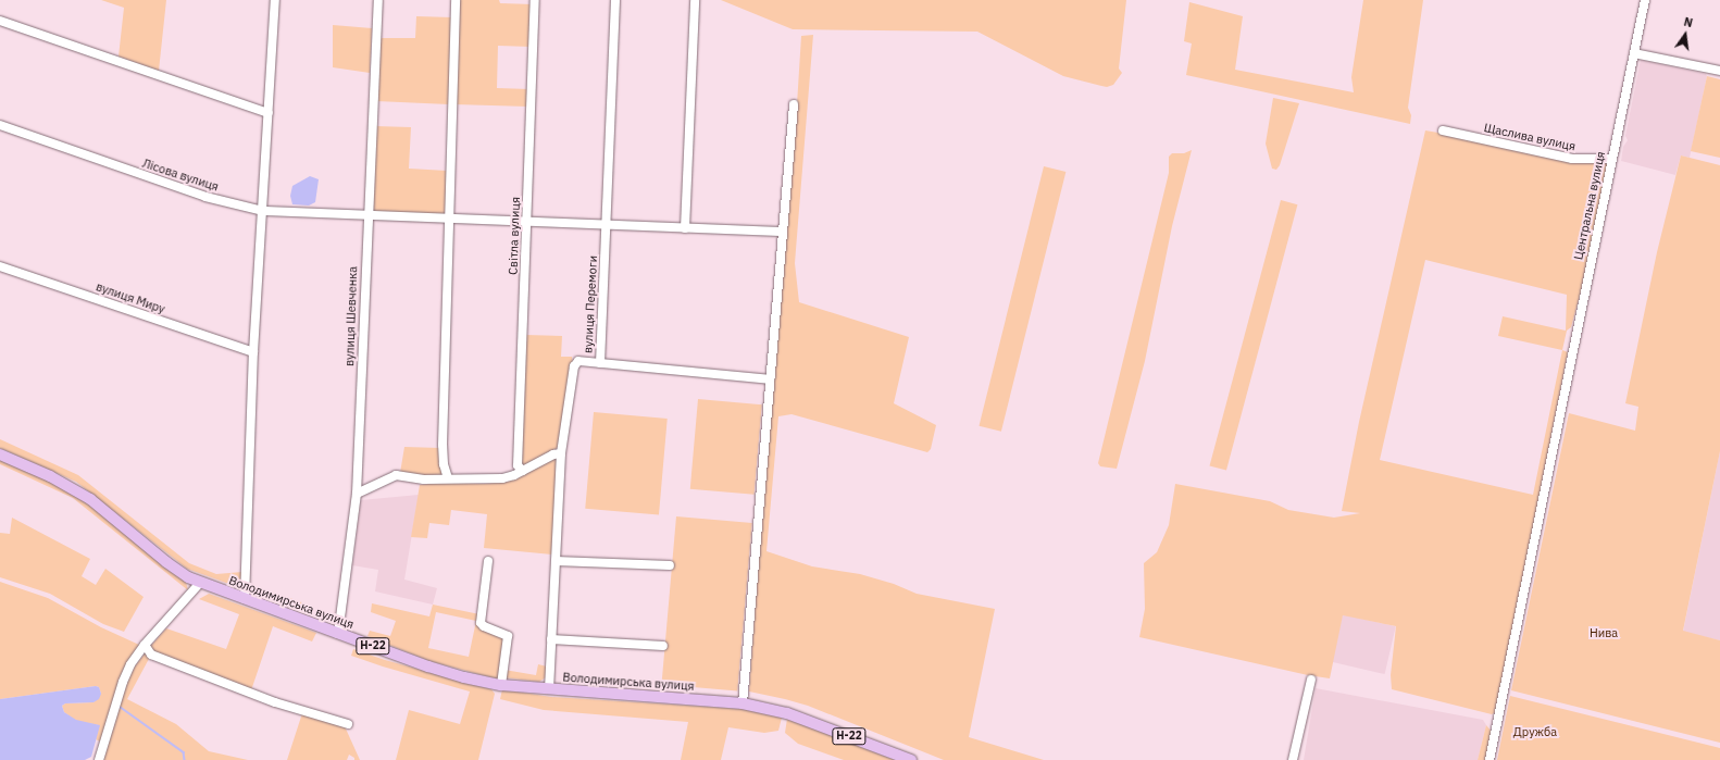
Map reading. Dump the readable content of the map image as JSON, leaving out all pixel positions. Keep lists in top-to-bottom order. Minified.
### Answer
{"streets":{"main road":["Володимирська вулиця","Н-22"],"street":["Щаслива вулиця","Лісова вулиця","Центральна вулиця","Світла вулиця","вулиця Миру","вулиця Перемоги","вулиця Шевченка"]},"crossings":[["Щаслива вулиця","Центральна вулиця"],["Лісова вулиця","Світла вулиця"],["Лісова вулиця","вулиця Перемоги"],["Лісова вулиця","вулиця Шевченка"],["вулиця Перемоги","Володимирська вулиця"],["вулиця Шевченка","Володимирська вулиця"]],"parks":["Нива","Дружба"],"north":"top"}
